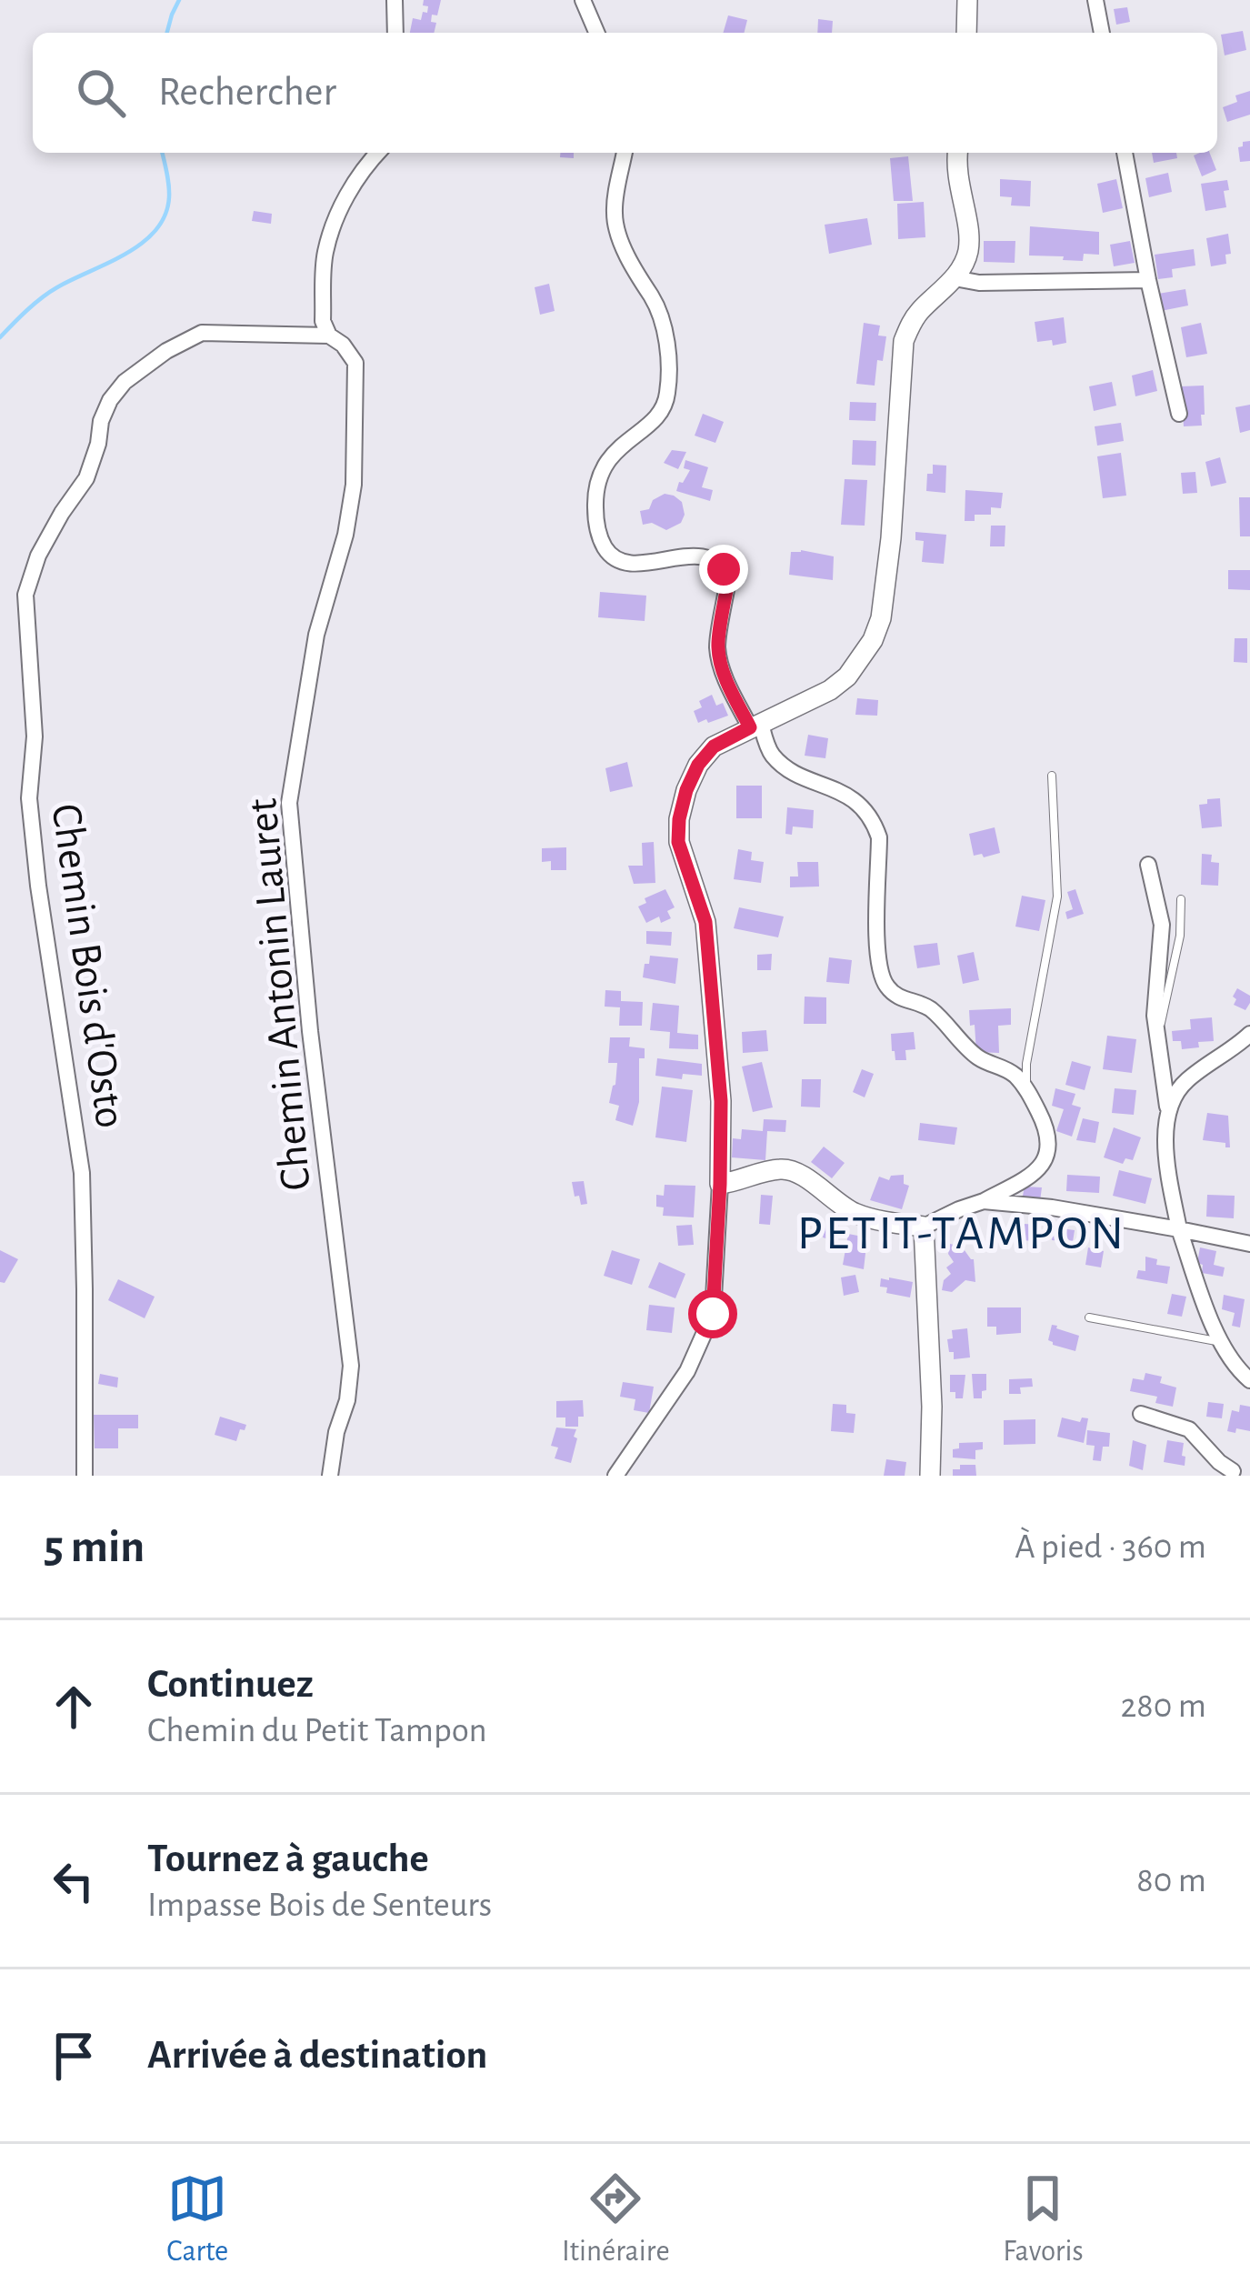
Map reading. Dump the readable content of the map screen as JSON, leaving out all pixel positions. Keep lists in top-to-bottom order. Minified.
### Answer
{"streets":{"street":["Chemin Bois d'Osto","Chemin Antonin Lauret"]},"crossings":[["Chemin Bois d'Osto","Chemin Antonin Lauret"]],"districts":["PETIT-TAMPON"],"page":{"search":"Rechercher","heading":["5 min","À pied · 360 m"],"list":[["Continuez","Chemin du Petit Tampon","280 m"],["Tournez à gauche","Impasse Bois de Senteurs","80 m"],"Arrivée à destination"],"nav":["Carte","Itinéraire","Favoris"]}}
